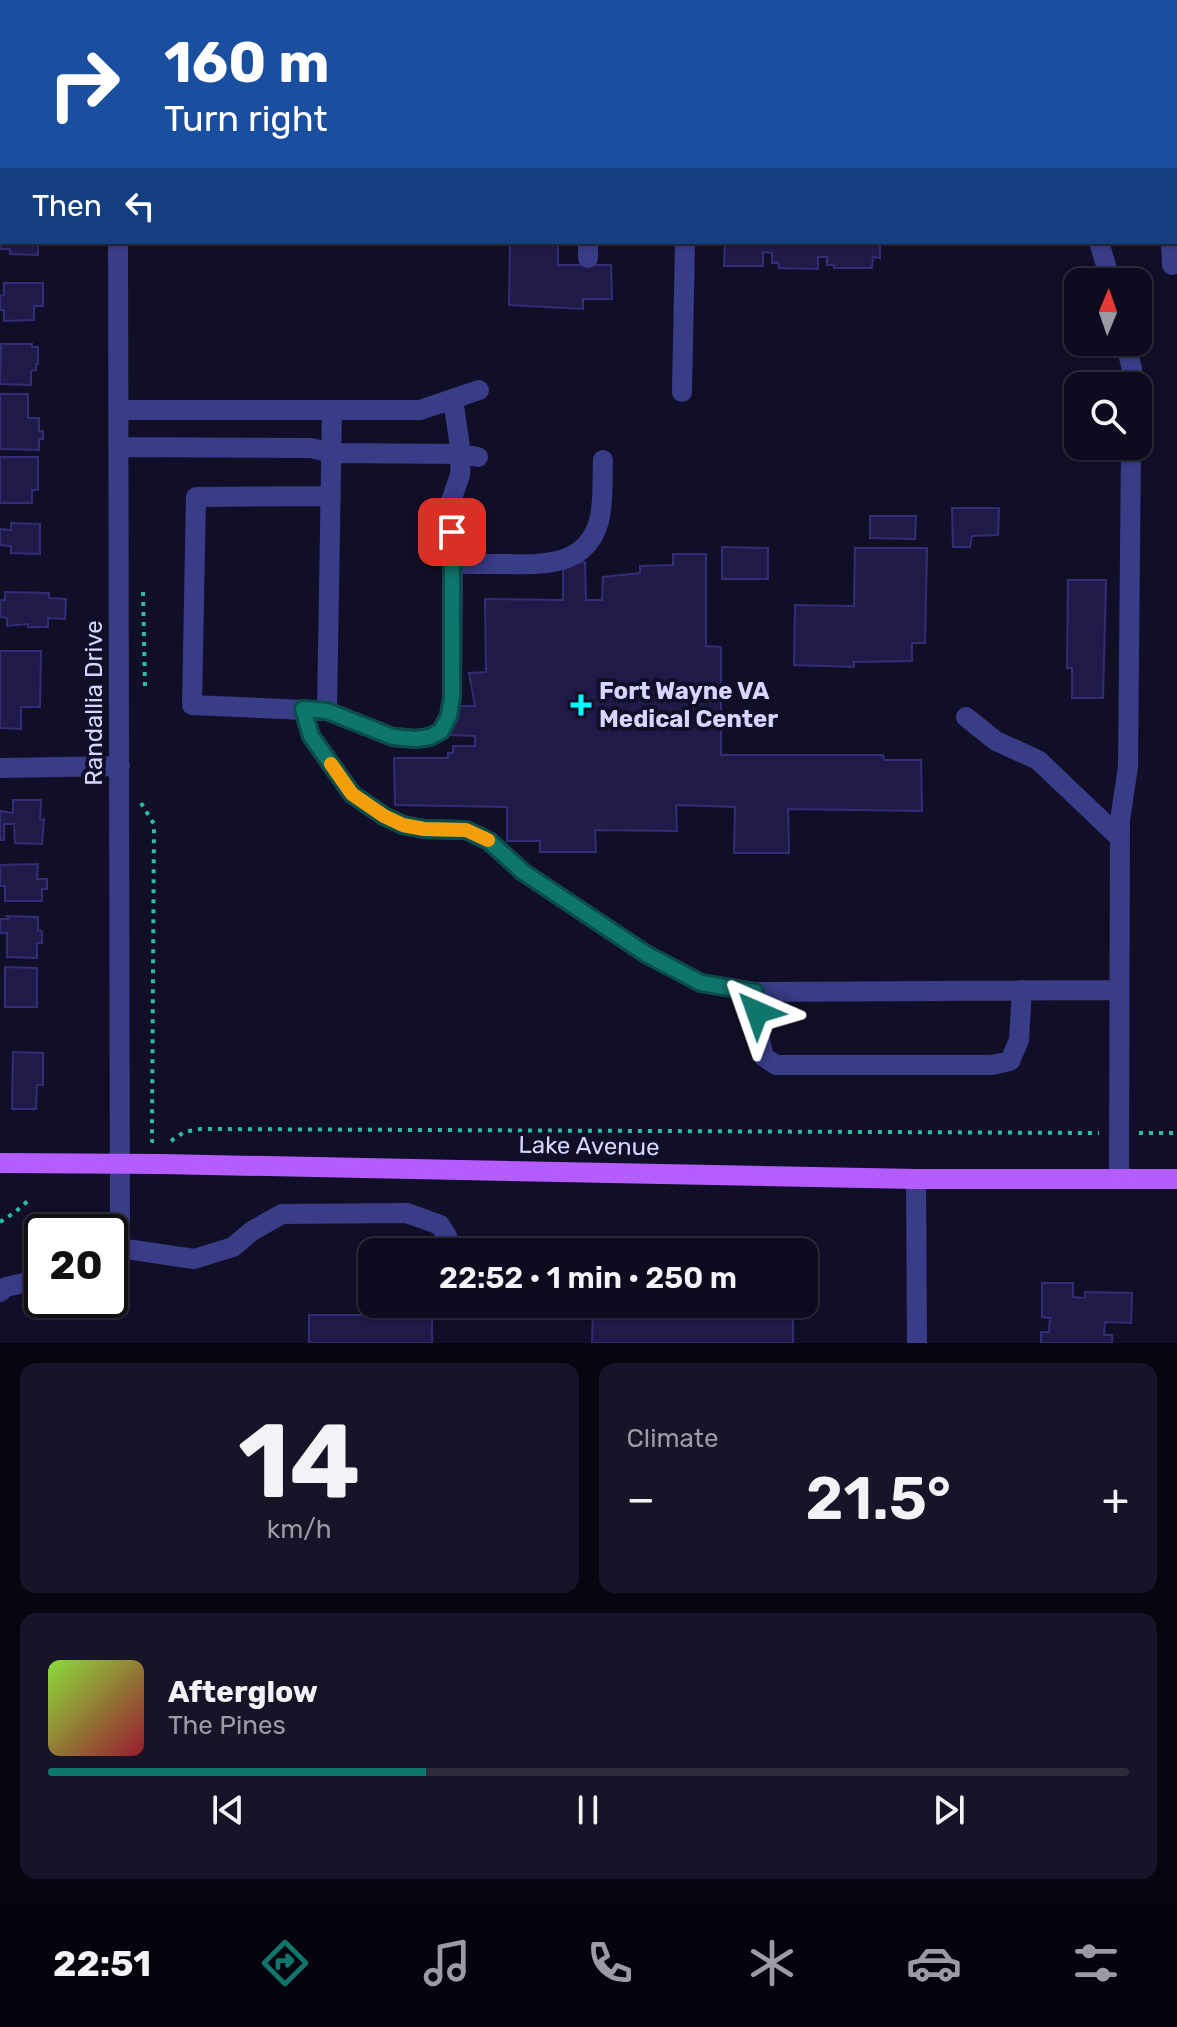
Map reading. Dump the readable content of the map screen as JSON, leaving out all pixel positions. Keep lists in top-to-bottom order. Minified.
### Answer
{"streets":{"main road":["Lake Avenue"],"street":["Randallia Drive"]},"crossings":[["Randallia Drive","Lake Avenue"]],"places":{"health":["Fort Wayne VA Medical Center"]},"north":"top","page":{"turn":["160 m","Turn right"],"then":"Then","limit":"20","trip":"22:52 · 1 min · 250 m","tile":[["14","km/h"],"Climate"],"heat":["−","21.5°","+"],"song":["Afterglow","The Pines"],"tabs":"22:51"}}
